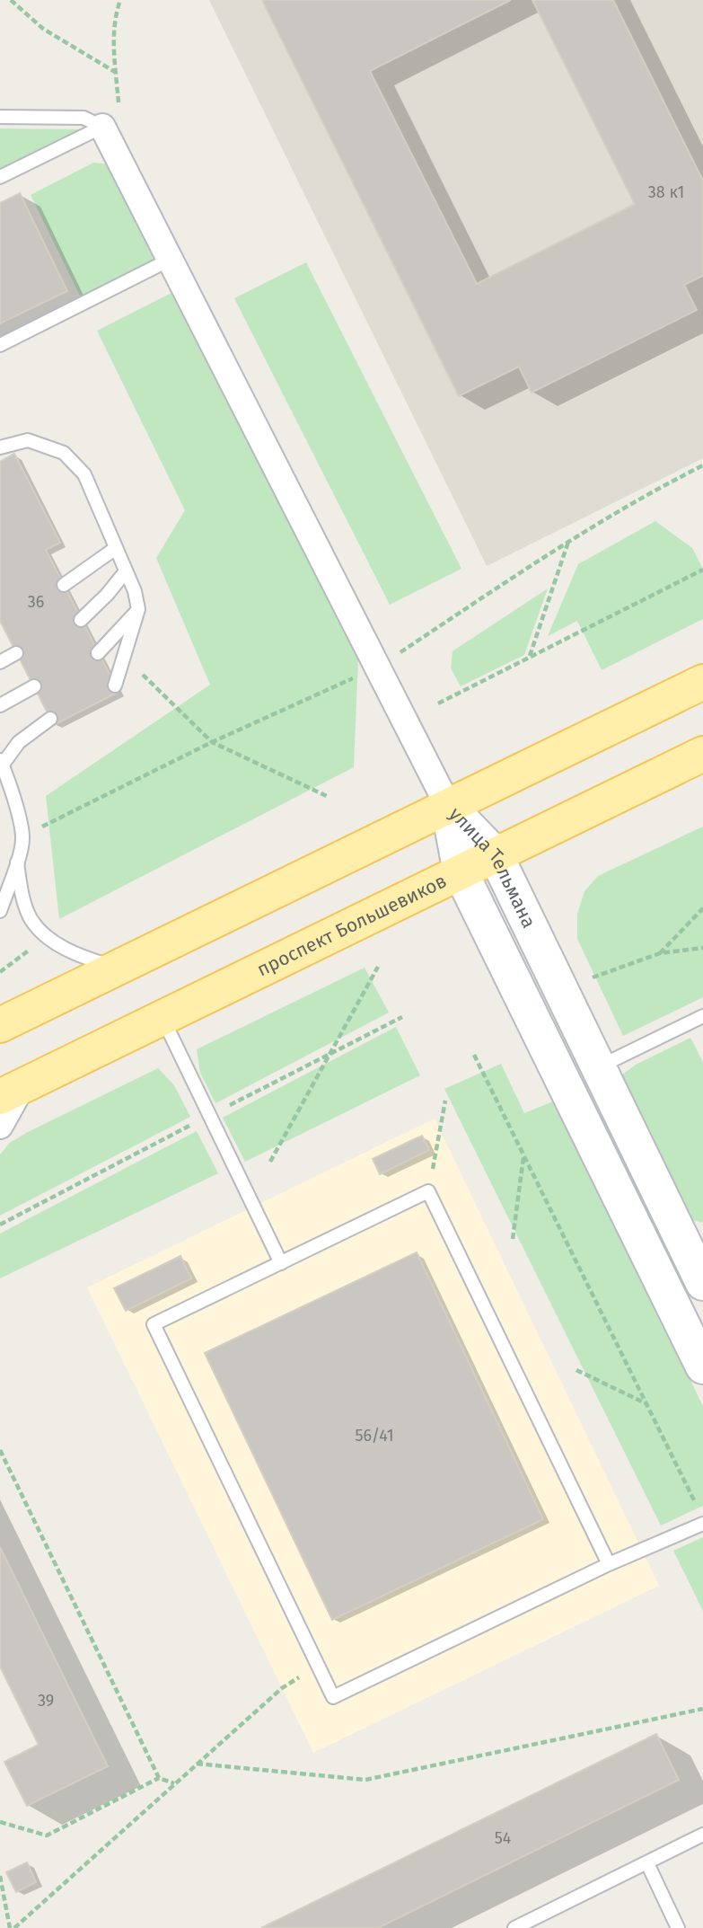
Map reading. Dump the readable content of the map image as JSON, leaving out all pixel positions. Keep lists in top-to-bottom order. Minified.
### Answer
{"streets":{"main road":["проспект Большевиков"],"street":["улица Тельмана"]},"crossings":[["улица Тельмана","проспект Большевиков"]],"house_numbers":["38 к1","36","56/41","39","54"]}
